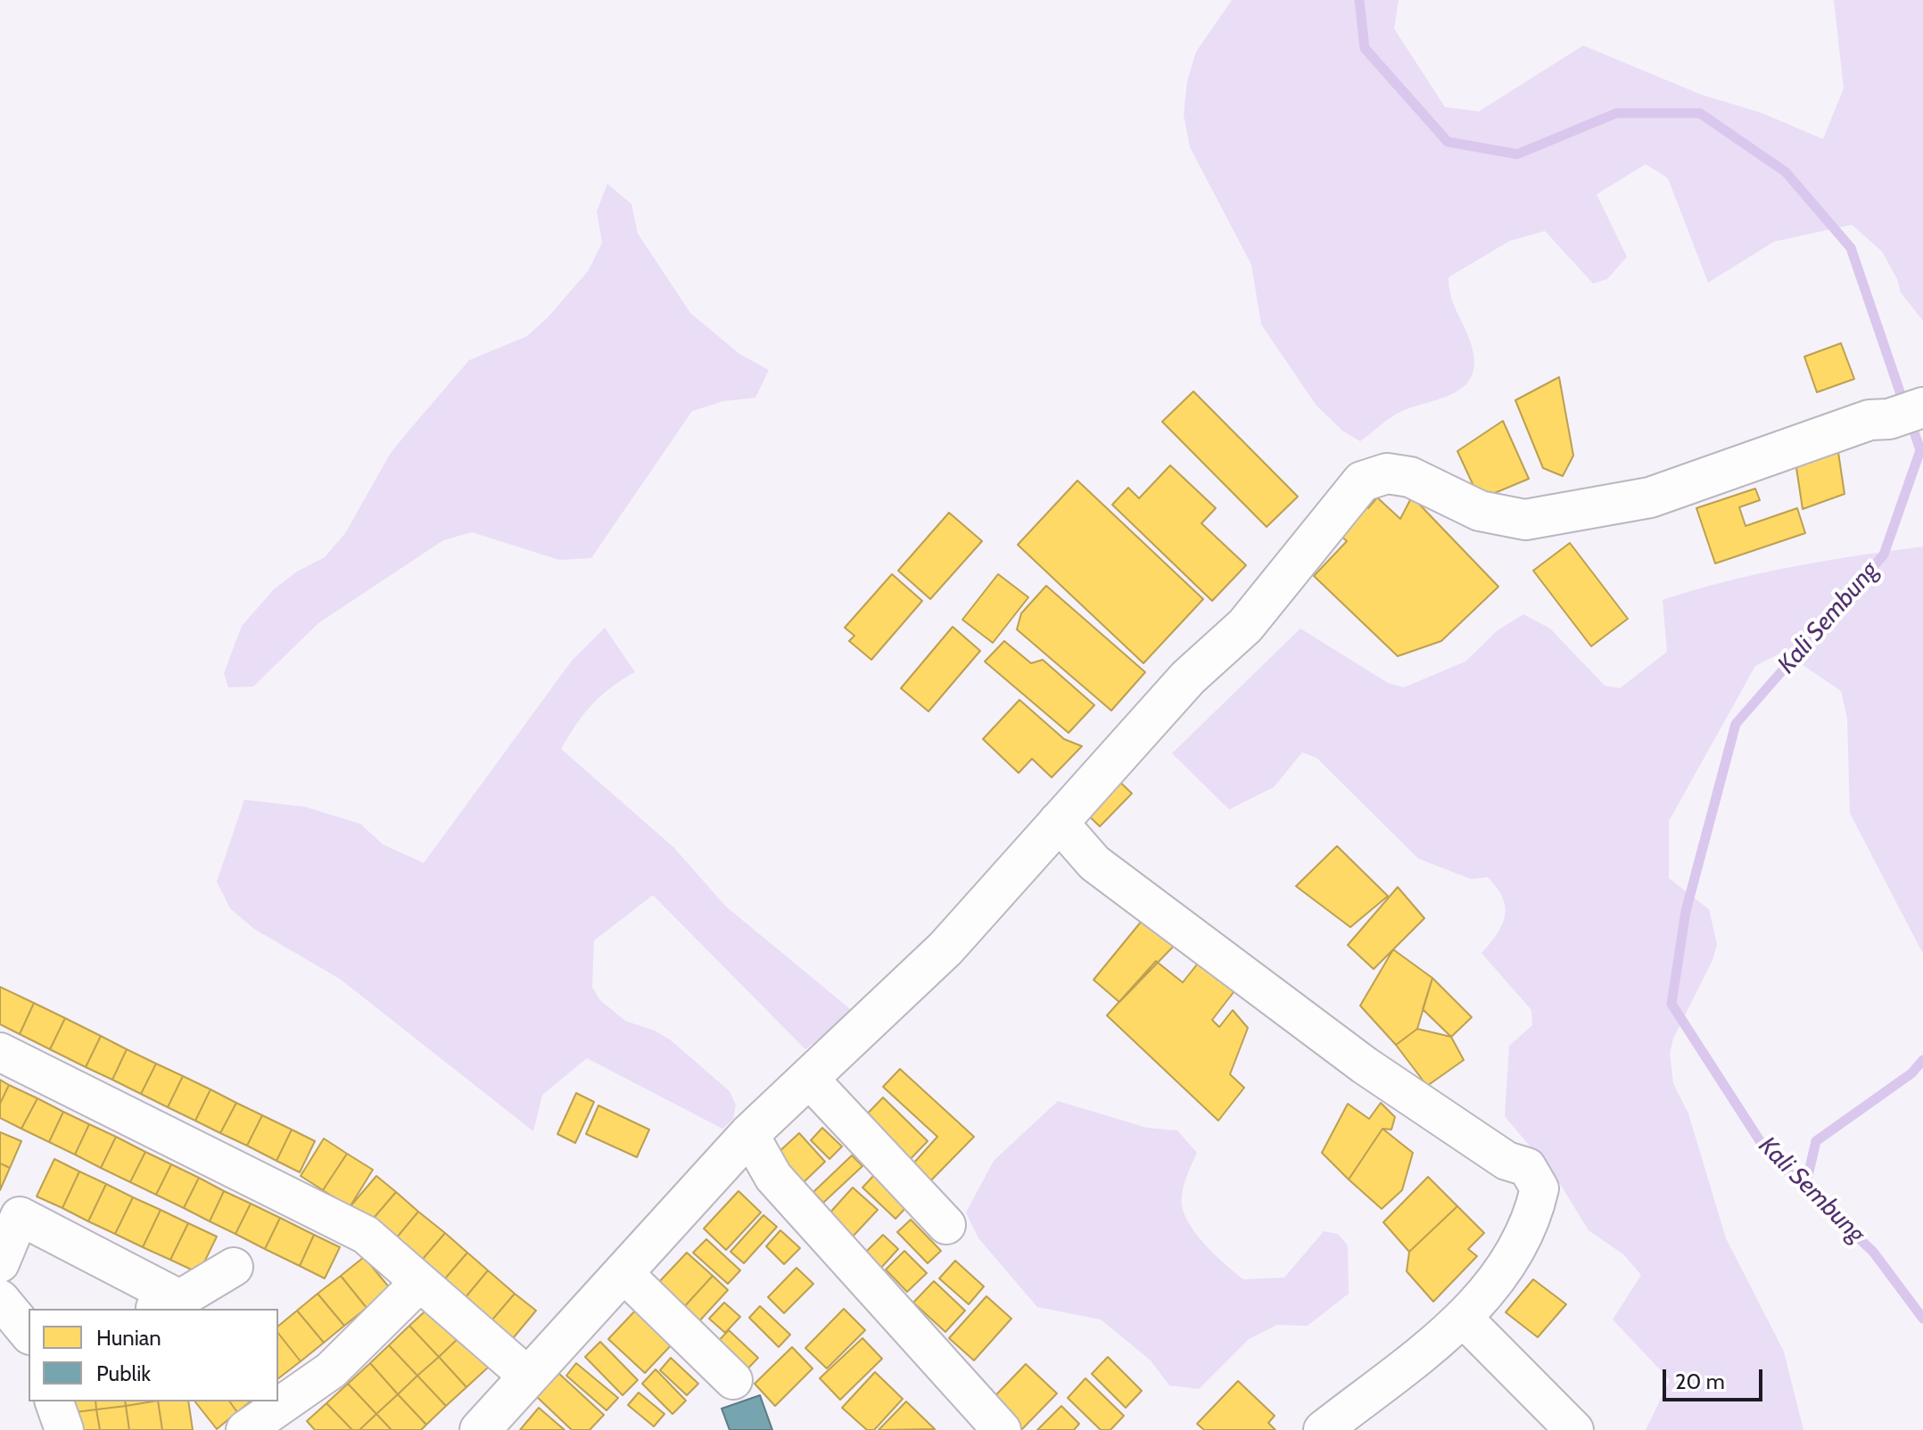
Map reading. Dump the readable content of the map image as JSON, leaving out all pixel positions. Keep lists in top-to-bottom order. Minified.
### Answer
{"water":["Kali Sembung"],"legend":["Hunian","Publik"],"scale_bar":"20 m"}
